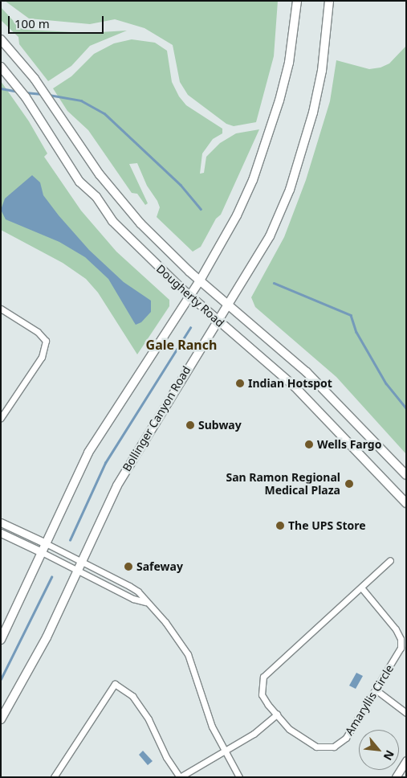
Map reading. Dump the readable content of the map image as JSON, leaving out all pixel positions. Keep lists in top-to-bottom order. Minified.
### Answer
{"streets":{"main road":["Dougherty Road","Bollinger Canyon Road"],"street":["Amaryllis Circle"]},"crossings":[["Dougherty Road","Bollinger Canyon Road"]],"districts":["Gale Ranch"],"places":["Indian Hotspot","Subway","Wells Fargo","San Ramon Regional Medical Plaza","The UPS Store","Safeway"],"scale_bar":"100 m","north":"bottom right"}
